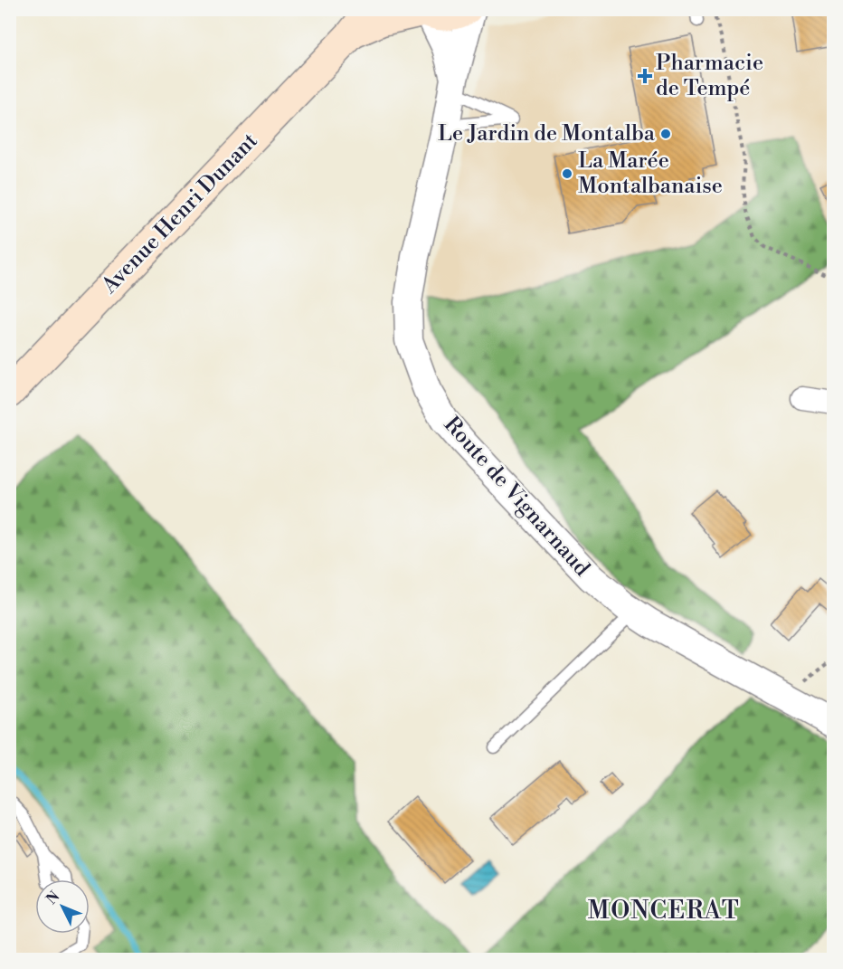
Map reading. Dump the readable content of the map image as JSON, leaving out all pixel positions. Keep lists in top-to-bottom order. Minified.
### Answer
{"streets":{"main road":["Avenue Henri Dunant"],"street":["Route de Vignarnaud"]},"crossings":[["Avenue Henri Dunant","Route de Vignarnaud"]],"districts":["MONCERAT"],"places":{"health":["Pharmacie de Tempé"],"other":["Le Jardin de Montalba","La Marée Montalbanaise"]},"north":"top left"}
